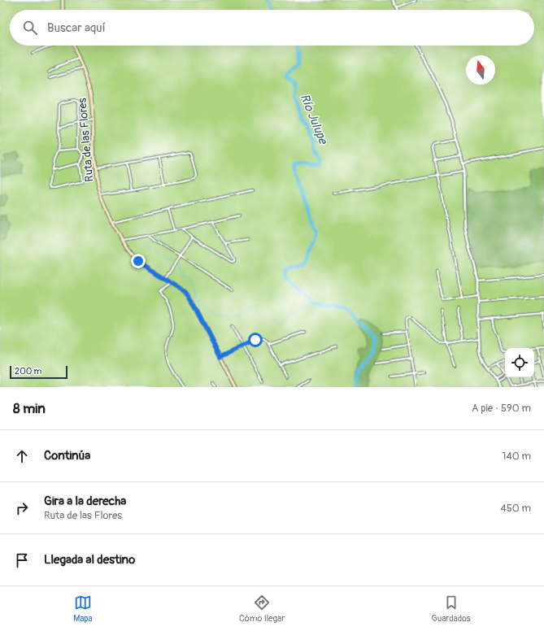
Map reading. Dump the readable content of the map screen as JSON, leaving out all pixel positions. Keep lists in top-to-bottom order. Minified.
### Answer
{"streets":{"main road":["Ruta de las Flores"]},"water":["Río Julupe"],"scale_bar":"200 m","north":"top","page":{"search":"Buscar aquí","scale":"200 m","heading":["8 min","A pie · 590 m"],"list":[["Continúa","140 m"],["Gira a la derecha","Ruta de las Flores","450 m"],"Llegada al destino"],"nav":["Mapa","Cómo llegar","Guardados"]}}
